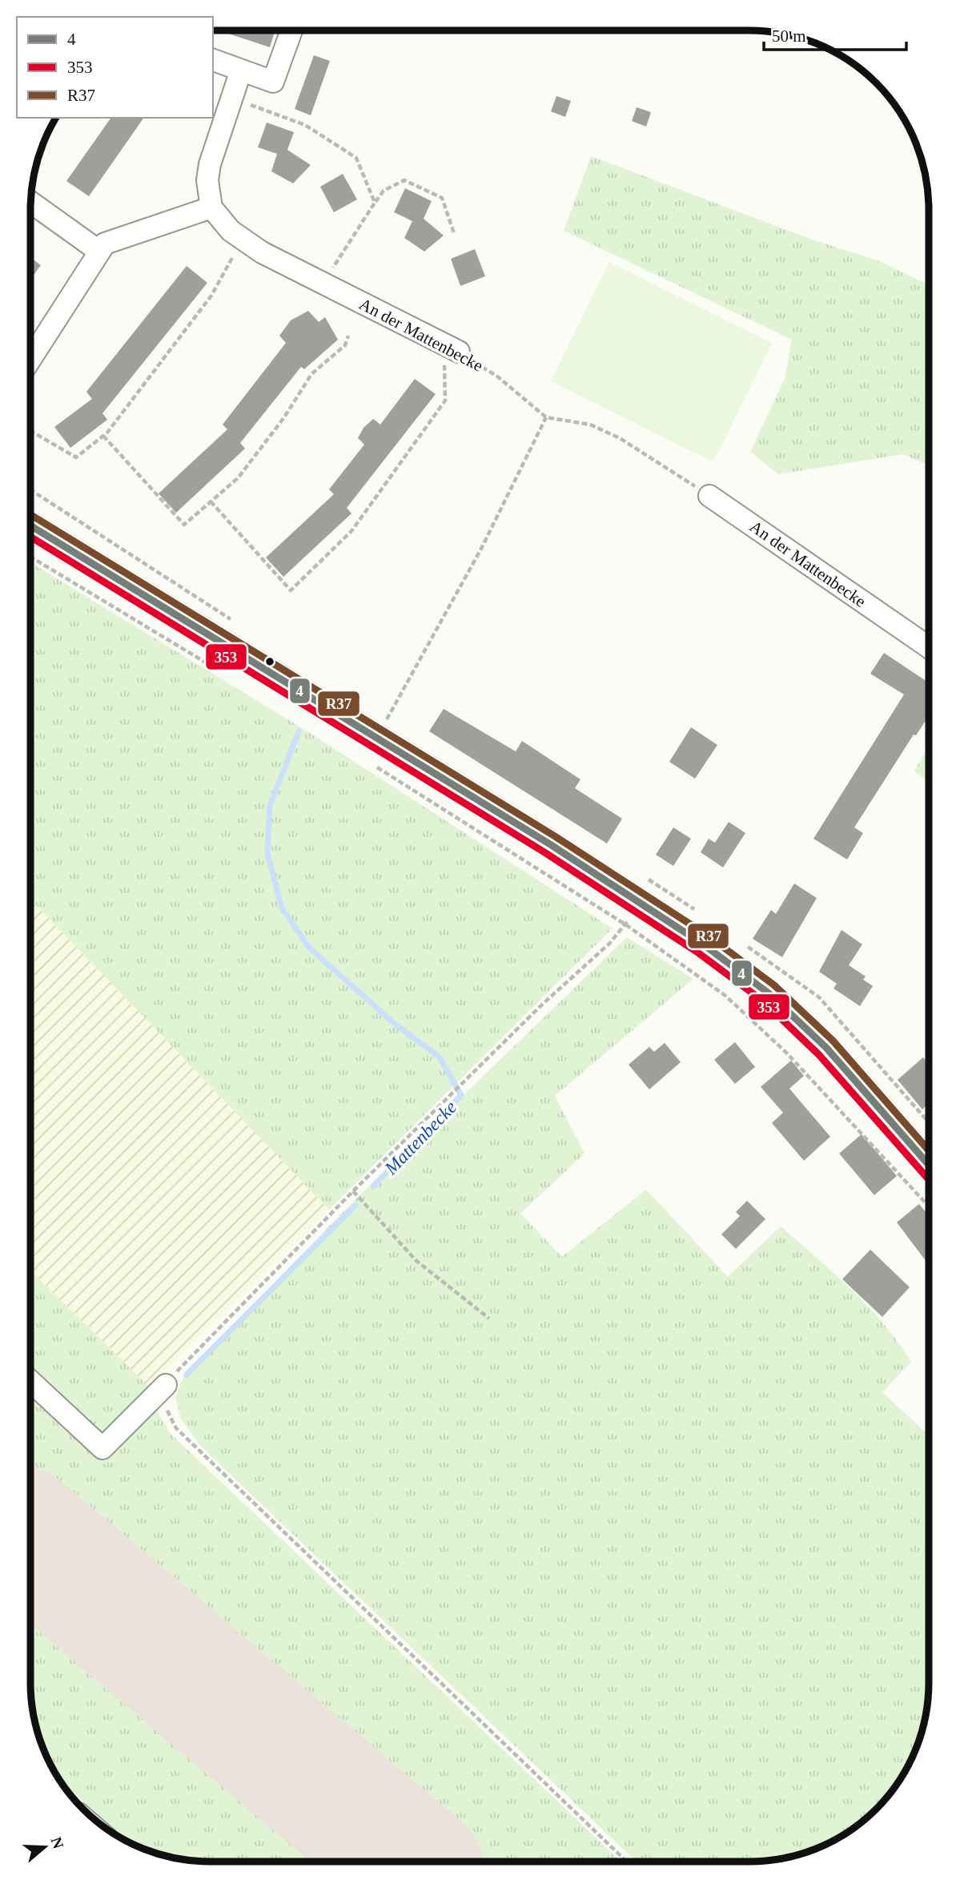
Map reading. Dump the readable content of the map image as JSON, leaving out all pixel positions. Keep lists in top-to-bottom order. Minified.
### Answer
{"streets":{"street":["An der Mattenbecke"]},"water":["Mattenbecke"],"lines":["transit line R37","transit line 4","transit line 353"],"legend":["4","353","R37"],"scale_bar":"50 m","north":"right"}
